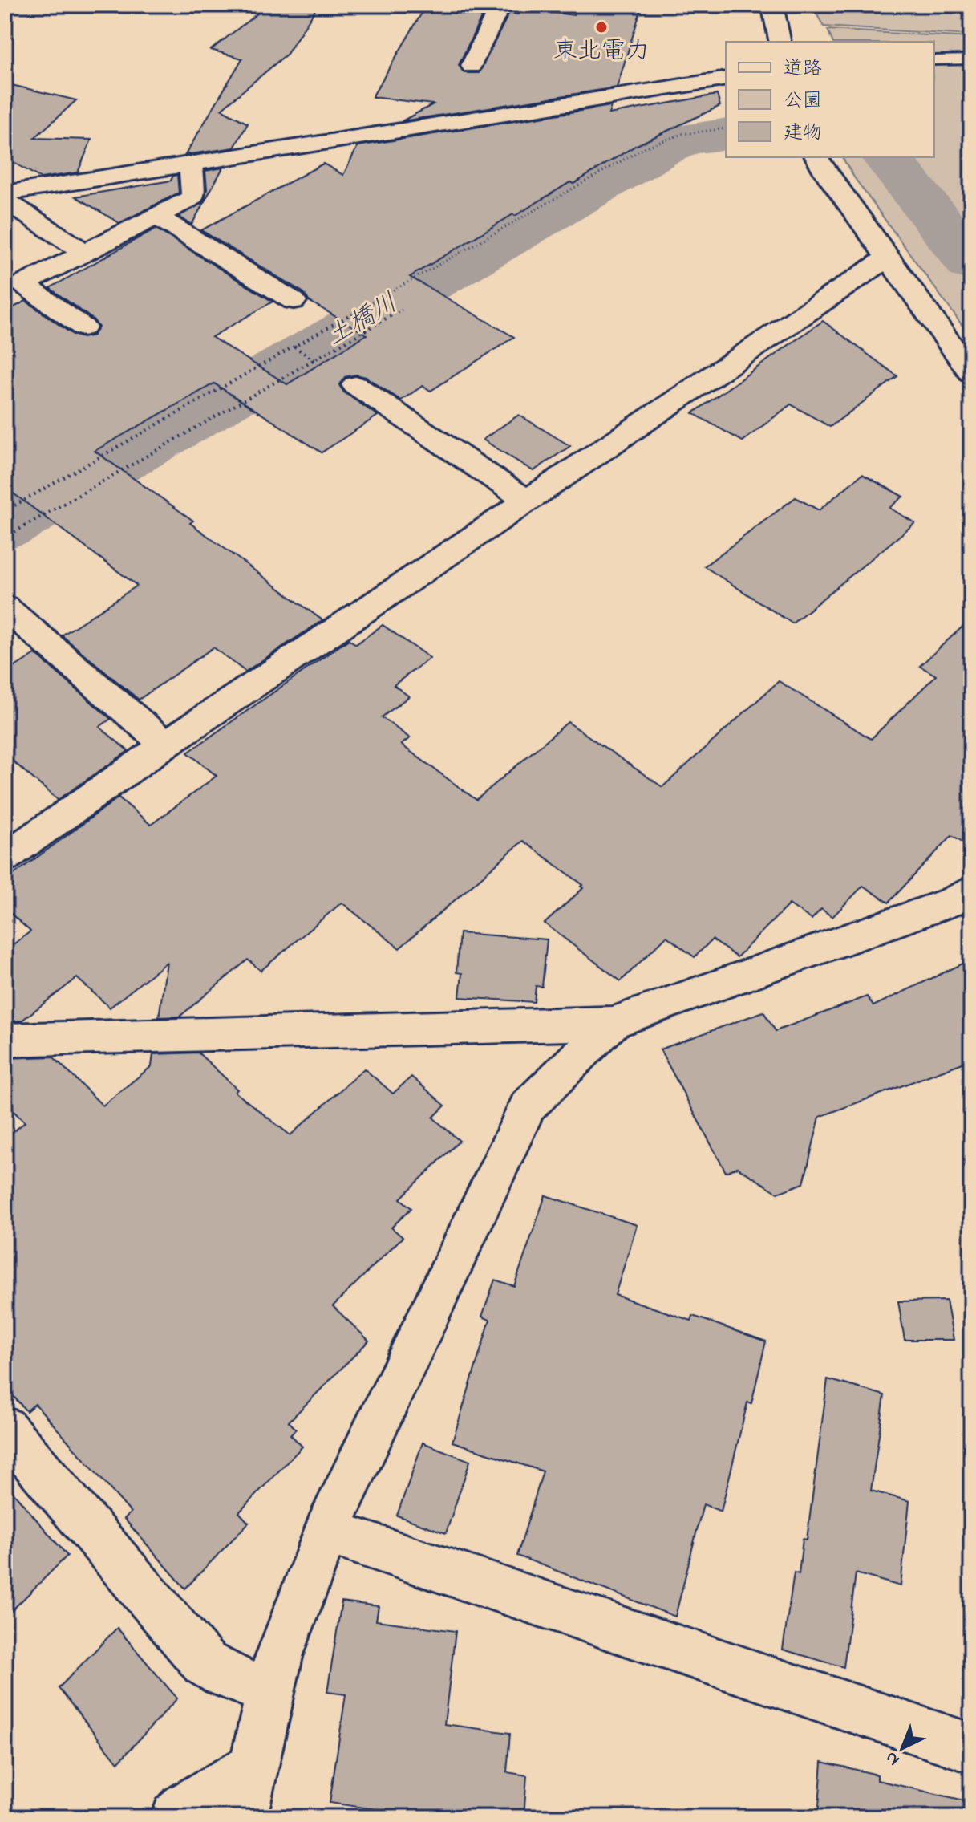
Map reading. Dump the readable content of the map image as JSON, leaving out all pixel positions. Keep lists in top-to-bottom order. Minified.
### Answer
{"water":["土橋川"],"places":["東北電力"],"legend":["道路","公園","建物"],"north":"bottom left"}
